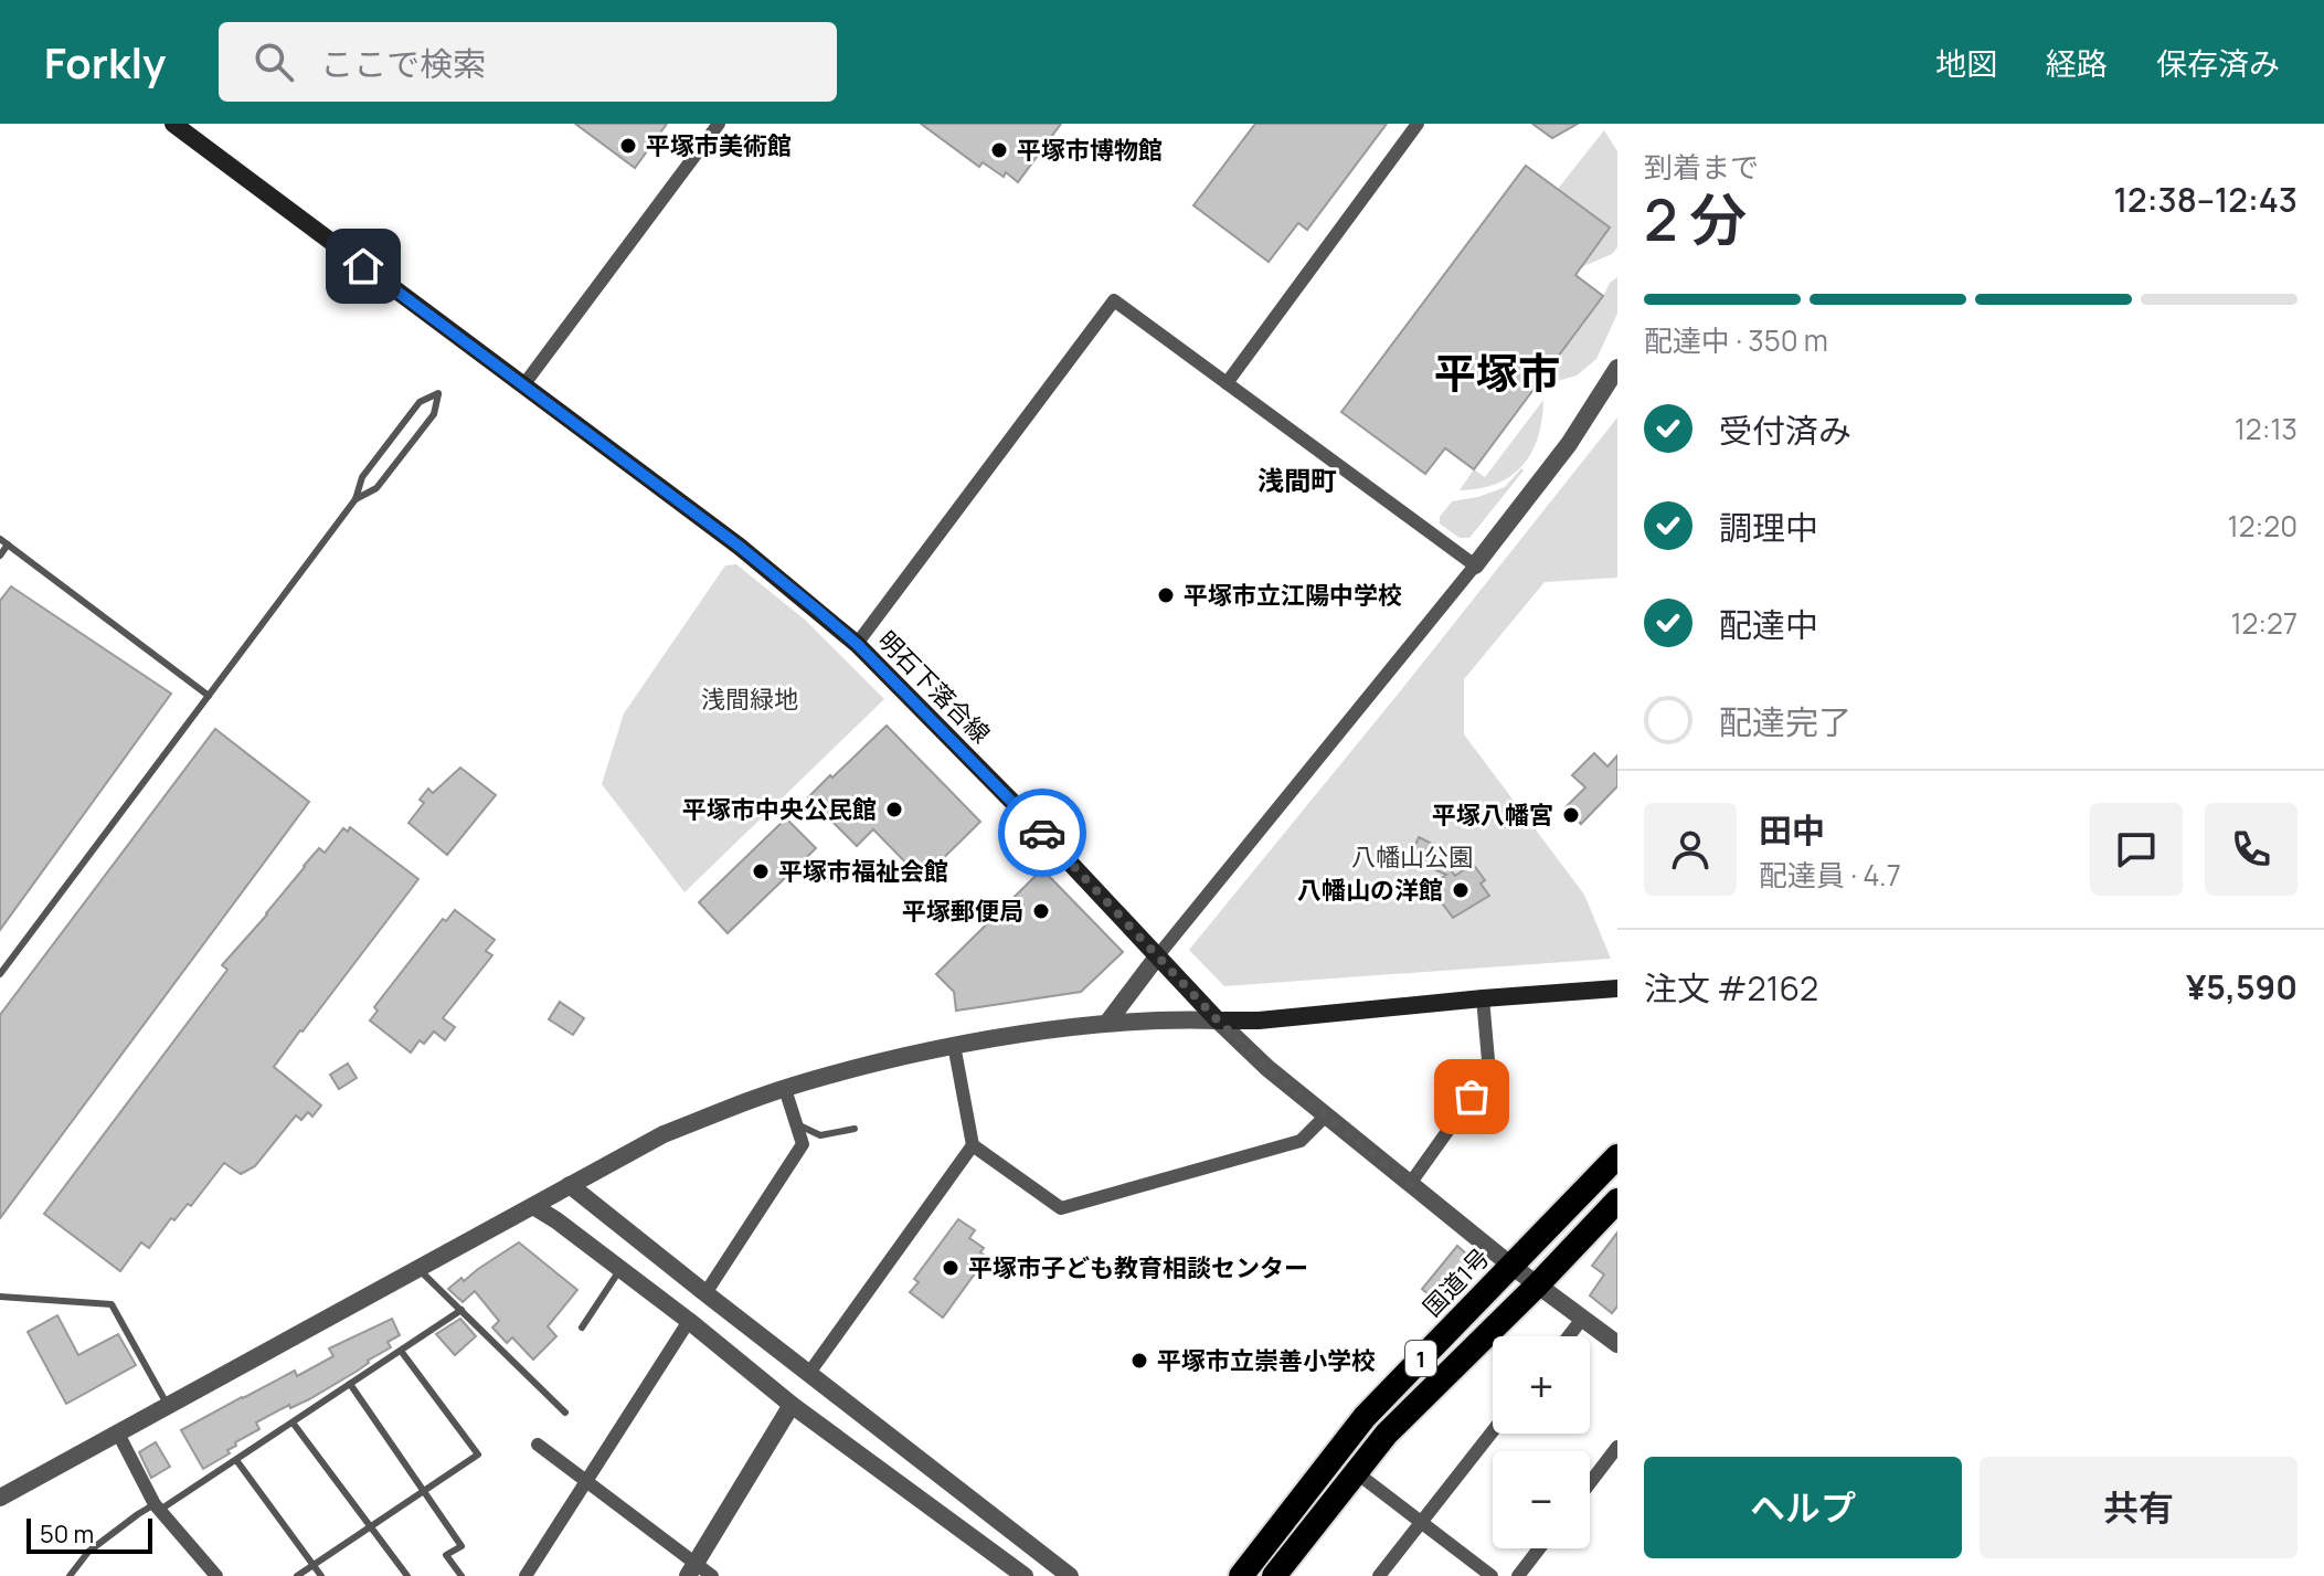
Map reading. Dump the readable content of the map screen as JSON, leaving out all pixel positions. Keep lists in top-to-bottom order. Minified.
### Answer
{"streets":{"highway":["国道1号","1"],"main road":["明石下落合線"]},"districts":["平塚市","浅間町"],"parks":["浅間緑地","八幡山公園"],"places":["平塚市美術館","平塚市博物館","平塚市立江陽中学校","平塚市中央公民館","平塚八幡宮","平塚市福祉会館","八幡山の洋館","平塚郵便局","平塚市子ども教育相談センター","平塚市立崇善小学校"],"scale_bar":"50 m","page":{"header":"Forkly","search":"ここで検索","nav":["地図","経路","保存済み"],"heading":["2 分","到着まで","12:38–12:43"],"panel":["田中","配達員 · 4.7","注文 #2162","¥5,590"],"bar":"配達中 · 350 m","list":[["受付済み","12:13"],["調理中","12:20"],["配達中","12:27"],"配達完了"],"map_buttons":["+","−"],"buttons":["ヘルプ","共有"],"scale":"50 m"}}
